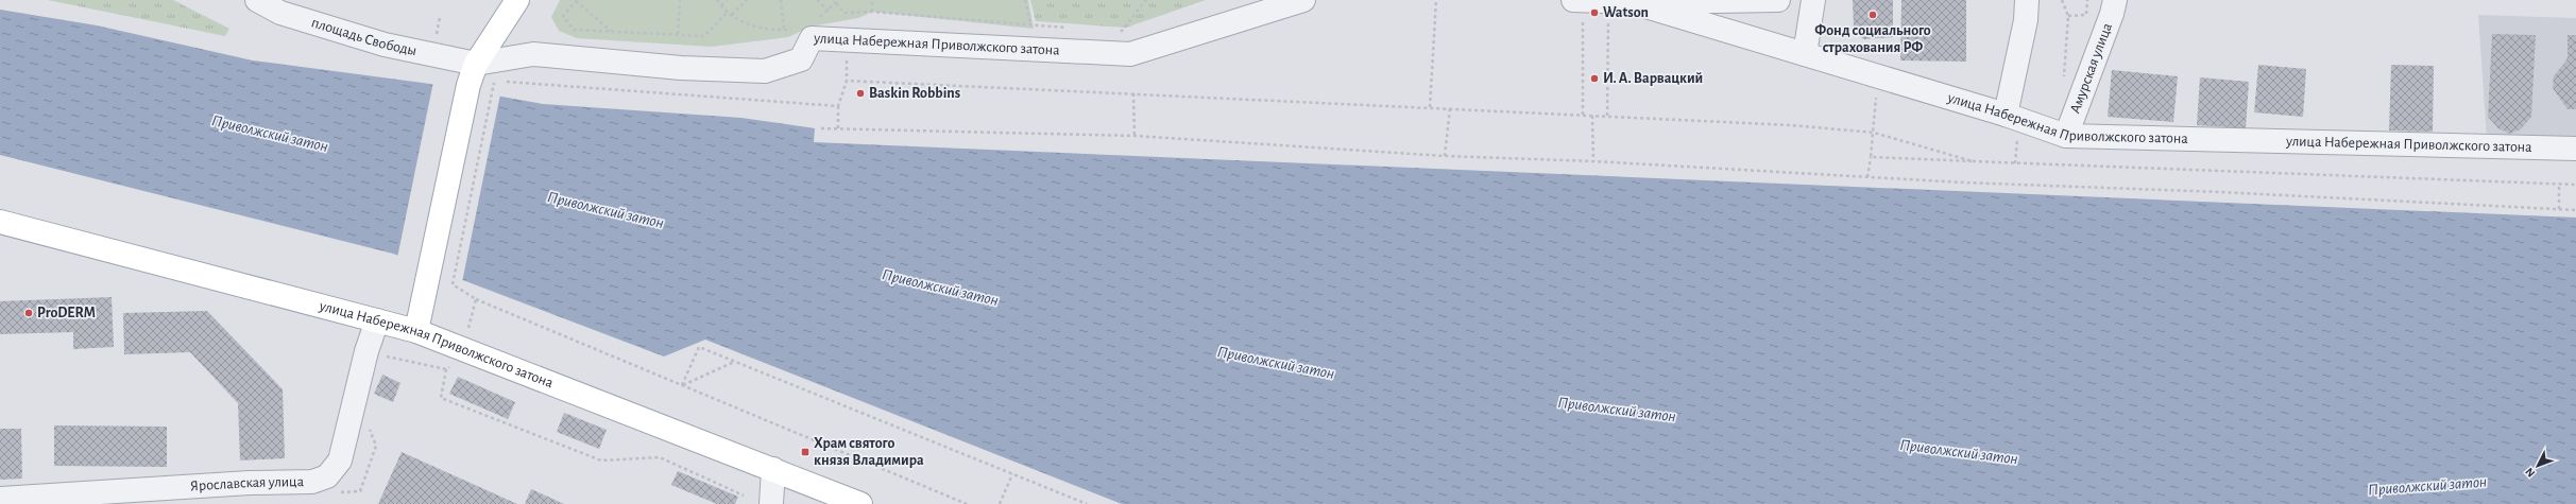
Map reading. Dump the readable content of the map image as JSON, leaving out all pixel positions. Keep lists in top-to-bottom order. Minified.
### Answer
{"streets":{"main road":["улица Набережная Приволжского затона"],"street":["площадь Свободы","Амурская улица","Ярославская улица"]},"crossings":[["площадь Свободы","улица Набережная Приволжского затона"],["улица Набережная Приволжского затона","Амурская улица"],["улица Набережная Приволжского затона","Ярославская улица"]],"water":["Приволжский затон"],"places":{"other":["Watson","Фонд социального страхования РФ","И. А. Варвацкий","Baskin Robbins","ProDERM"],"transit":["Храм святого князя Владимира"]},"north":"bottom left"}
